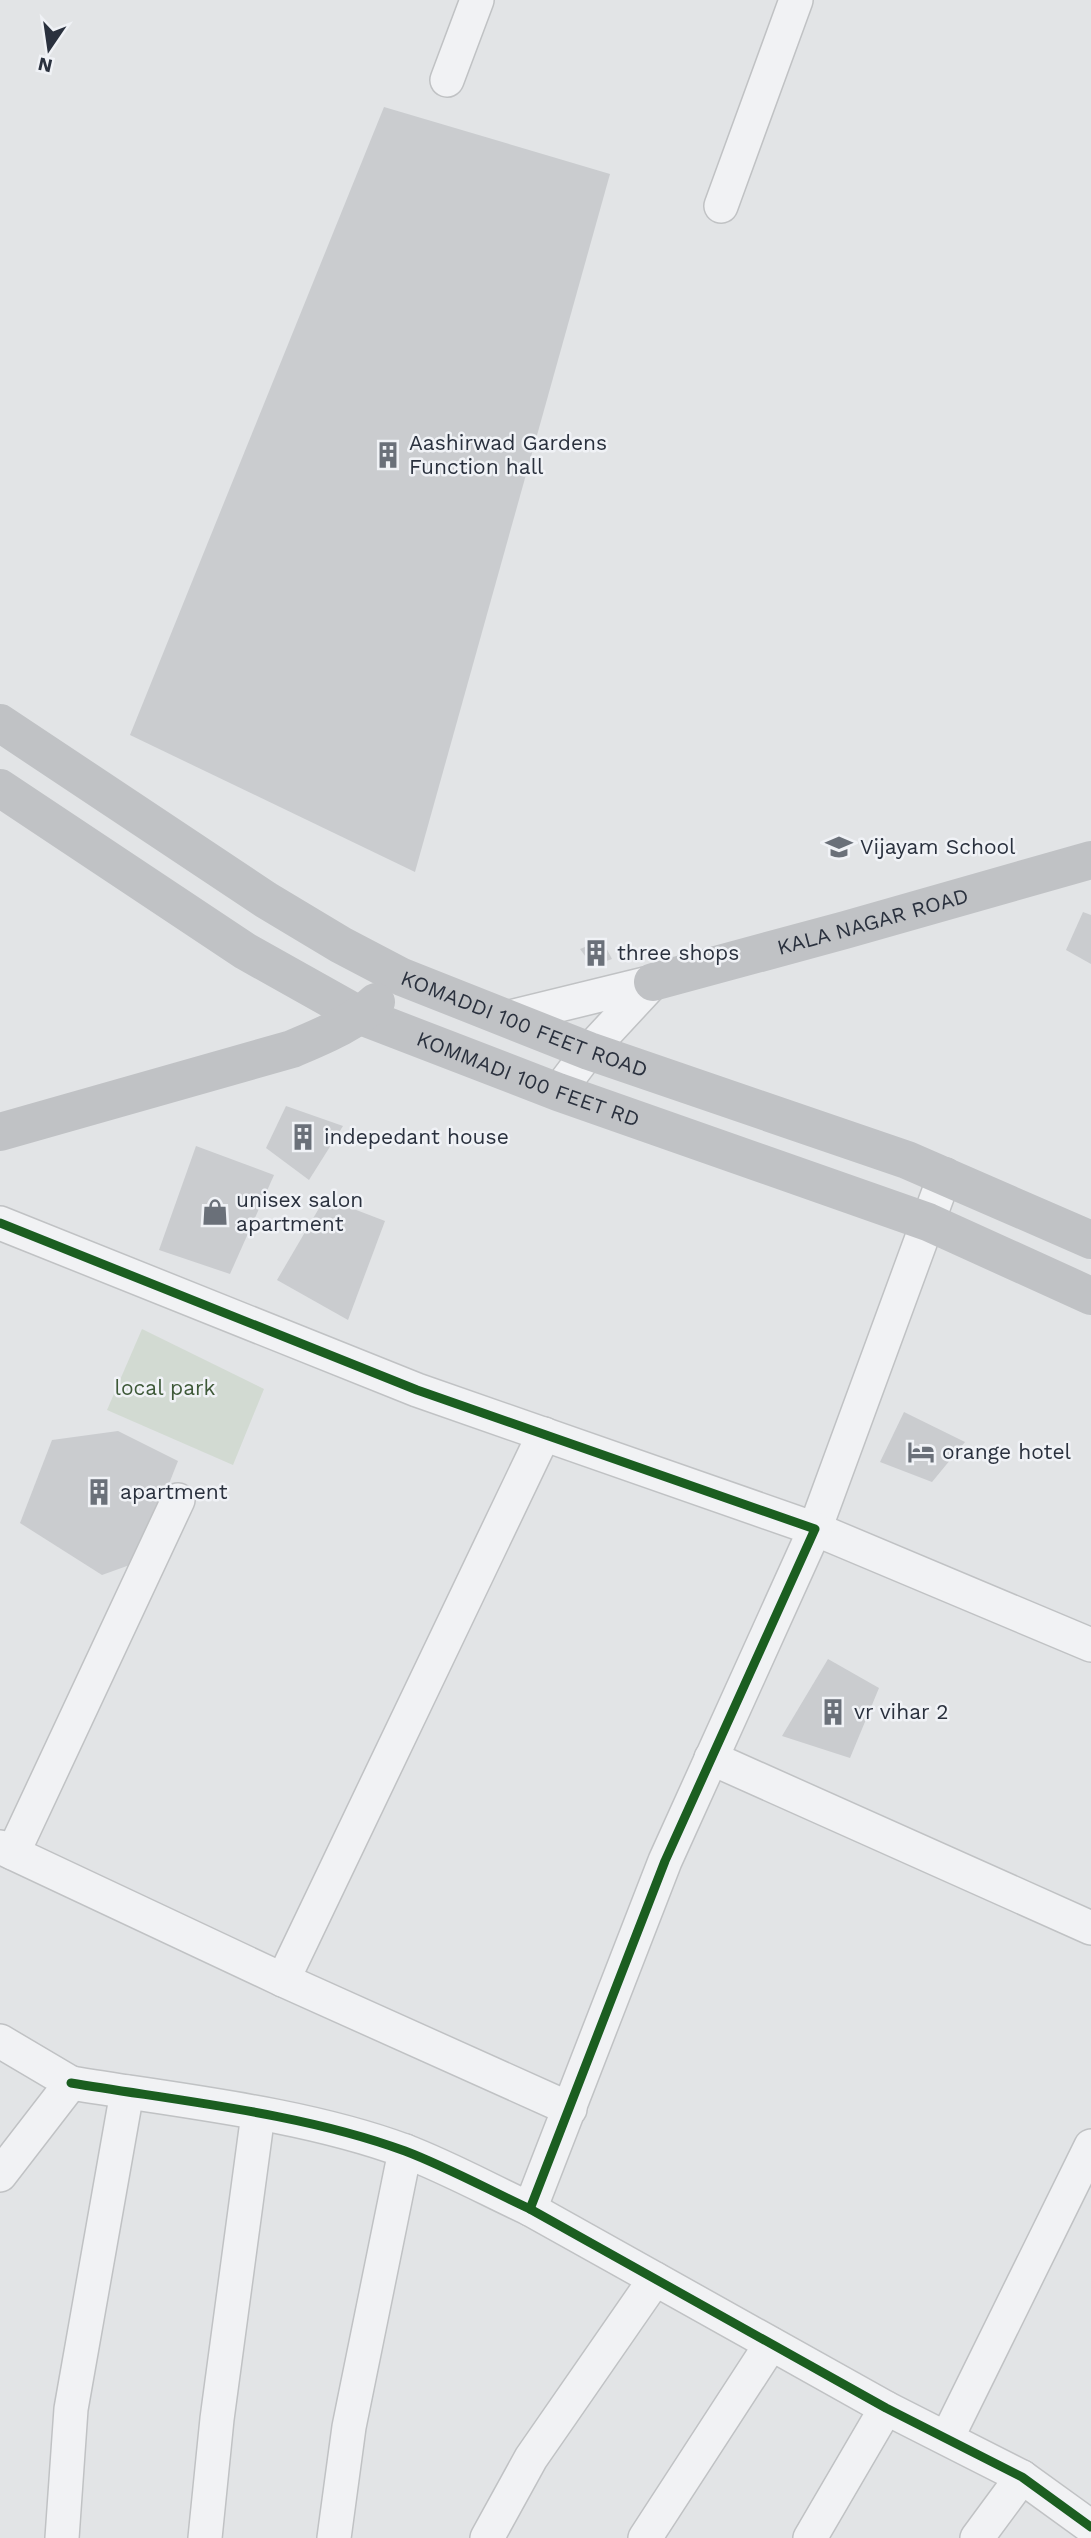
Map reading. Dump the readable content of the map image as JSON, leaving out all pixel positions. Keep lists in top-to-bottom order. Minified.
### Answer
{"streets":{"main road":["KALA NAGAR ROAD","KOMADDI 100 FEET ROAD","KOMMADI 100 FEET RD"]},"crossings":[["KALA NAGAR ROAD","KOMADDI 100 FEET ROAD"]],"parks":["local park"],"places":{"building":["Aashirwad Gardens Function hall","three shops","indepedant house","apartment","vr vihar 2"],"school or university":["Vijayam School"],"shop":["unisex salon apartment"],"hotel":["orange hotel"]},"north":"bottom"}
